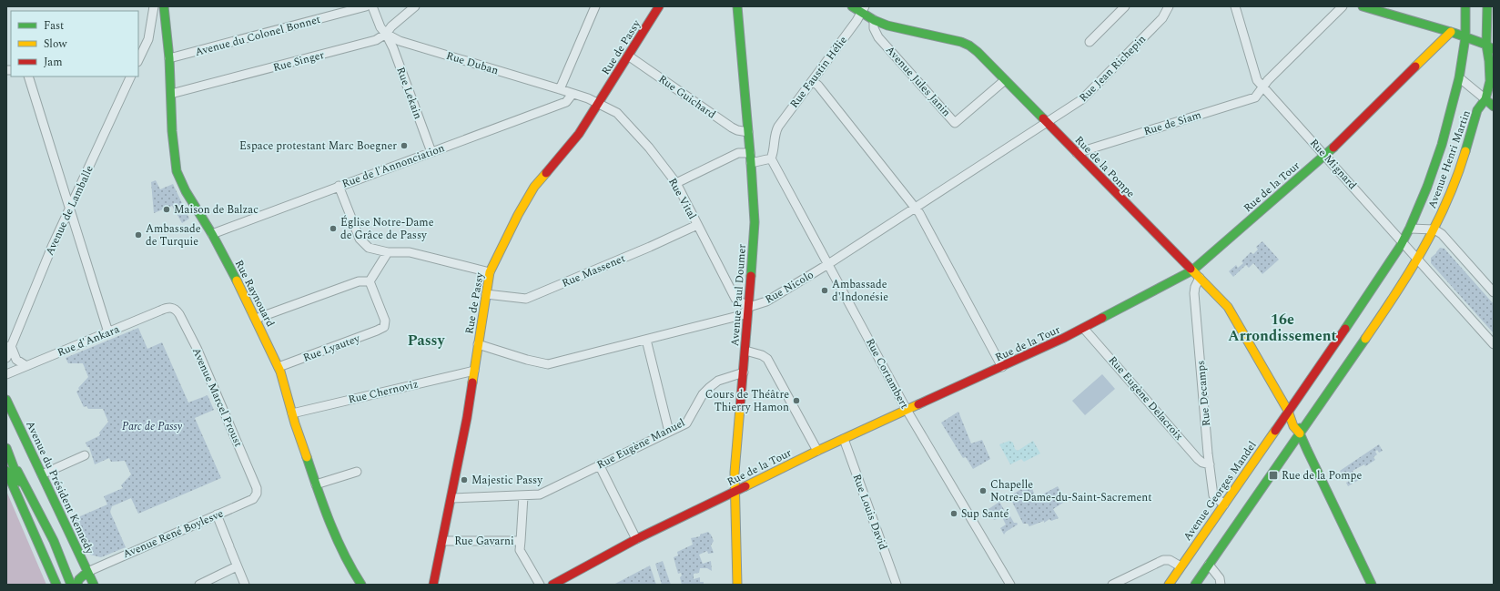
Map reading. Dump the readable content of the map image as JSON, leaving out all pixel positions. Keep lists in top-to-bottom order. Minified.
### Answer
{"streets":{"street":["Avenue du Colonel Bonnet","Rue de Passy","Rue Singer","Rue Duban","Rue Jean Richepin","Rue Faustin Hélie","Avenue Jules Janin","Rue Lekain","Rue Guichard","Rue de Siam","Avenue Henri Martin","Rue Mignard","Rue de l'Annonciation","Rue de la Pompe","Rue de la Tour","Rue Vital","Avenue de Lamballe","Rue Massenet","Rue Nicolo","Rue Raynouard","Avenue Paul Doumer","Rue d'Ankara","Rue Lyautey","Rue Cortambert","Rue Chernoviz","Rue Decamps","Avenue Marcel Proust","Rue Eugène Delacroix","Rue Eugène Manuel","Avenue du Président Kennedy","Avenue Georges Mandel","Rue Louis David","Avenue René Boylesve","Rue Gavarni"]},"crossings":[["Avenue du Colonel Bonnet","Rue Raynouard"],["Rue de Passy","Rue Guichard"],["Rue de Passy","Rue Vital"],["Rue de Passy","Rue Massenet"],["Rue de Passy","Rue Nicolo"],["Rue de Passy","Rue Chernoviz"],["Rue de Passy","Rue Eugène Manuel"],["Rue de Passy","Rue Gavarni"],["Rue Singer","Rue Duban"],["Rue Singer","Rue Lekain"],["Rue Singer","Rue Raynouard"],["Rue Duban","Rue Lekain"],["Rue Duban","Rue de l'Annonciation"],["Rue Duban","Rue Vital"],["Rue Jean Richepin","Rue de la Pompe"],["Rue Jean Richepin","Rue Nicolo"],["Rue Faustin Hélie","Rue de la Pompe"],["Rue Faustin Hélie","Rue Cortambert"],["Avenue Jules Janin","Rue de la Pompe"],["Rue Lekain","Rue de l'Annonciation"],["Rue Guichard","Avenue Paul Doumer"],["Rue de Siam","Rue Mignard"],["Rue de Siam","Rue de la Pompe"],["Avenue Henri Martin","Rue Mignard"],["Avenue Henri Martin","Rue de la Pompe"],["Avenue Henri Martin","Avenue Georges Mandel"],["Rue Mignard","Rue de la Tour"],["Rue de l'Annonciation","Rue Vital"],["Rue de l'Annonciation","Rue Raynouard"],["Rue de la Pompe","Rue de la Tour"],["Rue de la Pompe","Rue Nicolo"],["Rue de la Pompe","Rue Decamps"],["Rue de la Pompe","Avenue Georges Mandel"],["Rue de la Tour","Avenue Paul Doumer"],["Rue de la Tour","Rue Cortambert"],["Rue de la Tour","Rue Eugène Delacroix"],["Rue de la Tour","Rue Louis David"],["Rue Vital","Rue Massenet"],["Rue Vital","Rue Nicolo"],["Rue Vital","Avenue Paul Doumer"],["Rue Nicolo","Avenue Paul Doumer"],["Rue Nicolo","Rue Cortambert"],["Rue Raynouard","Rue Lyautey"],["Rue Raynouard","Rue Chernoviz"],["Avenue Paul Doumer","Rue Eugène Manuel"],["Rue d'Ankara","Avenue Marcel Proust"],["Rue Decamps","Rue Eugène Delacroix"],["Rue Decamps","Avenue Georges Mandel"],["Avenue Marcel Proust","Avenue René Boylesve"],["Avenue du Président Kennedy","Avenue René Boylesve"]],"districts":["16e Arrondissement","Passy"],"parks":["Parc de Passy"],"places":{"other":["Espace protestant Marc Boegner","Maison de Balzac","Église Notre-Dame de Grâce de Passy","Ambassade de Turquie","Ambassade d'Indonésie","Cours de Théâtre Thierry Hamon","Majestic Passy","Chapelle Notre-Dame-du-Saint-Sacrement","Sup Santé"],"transit":["Rue de la Pompe"]},"legend":["Fast","Slow","Jam"]}
